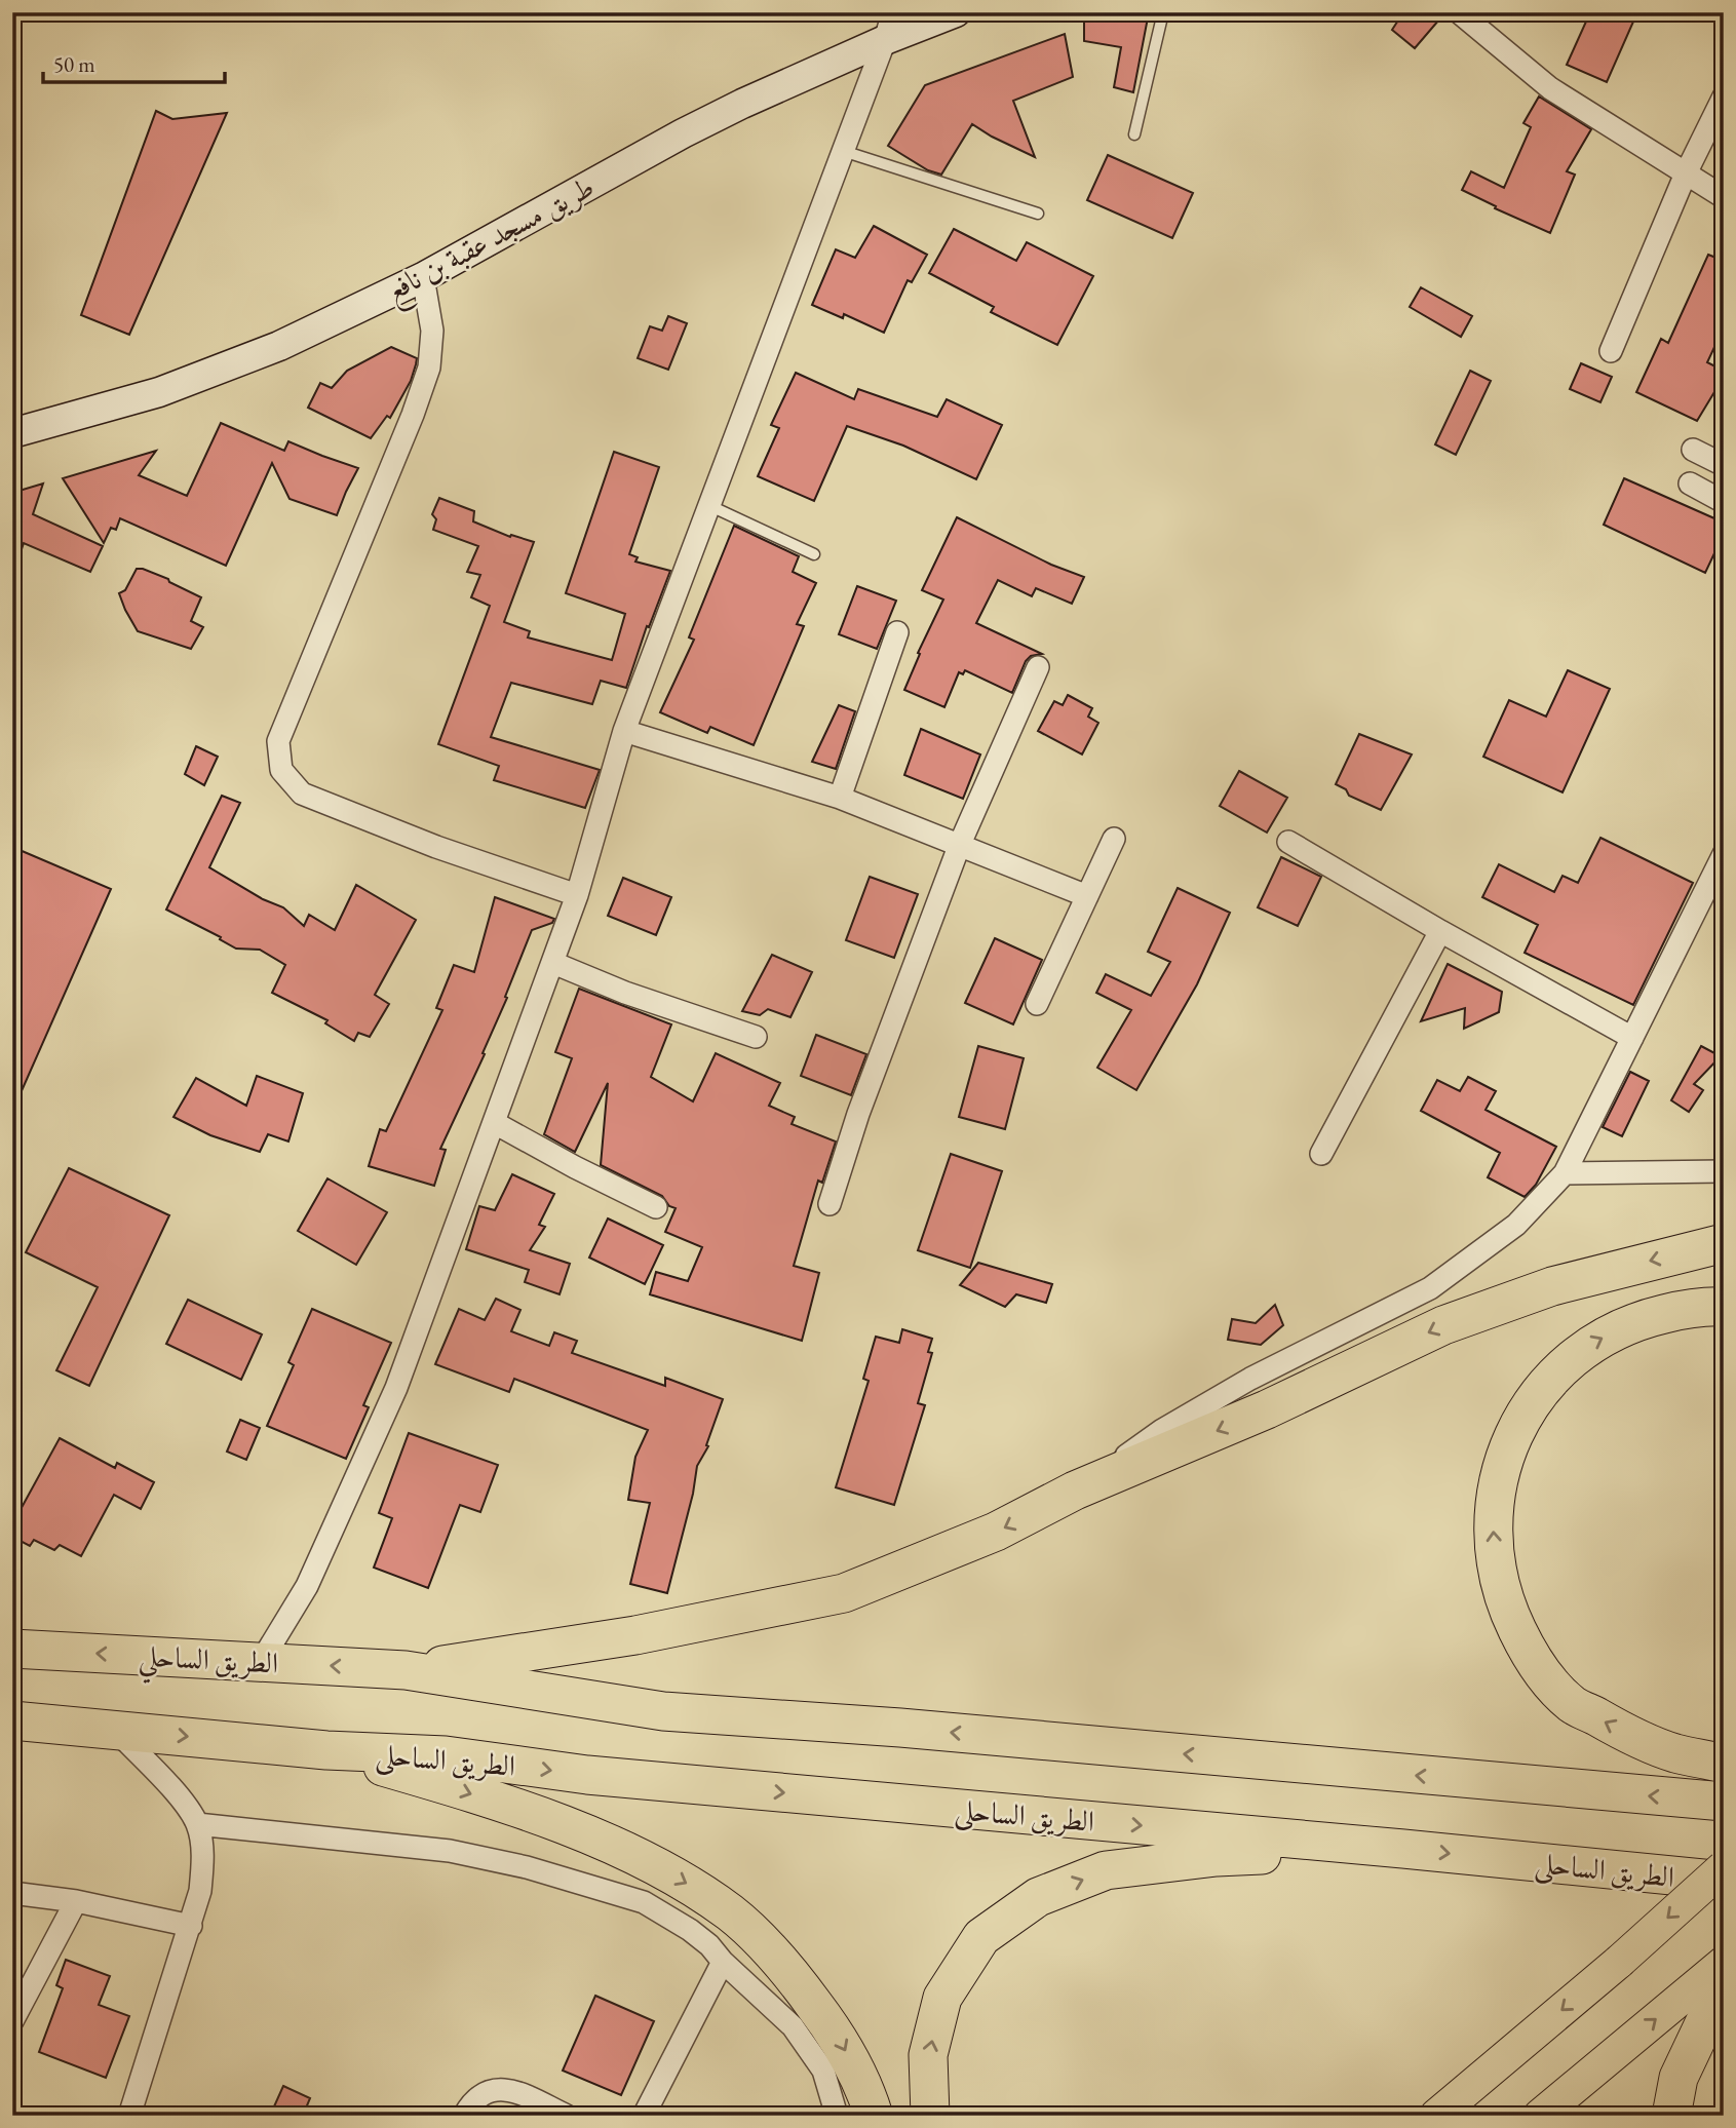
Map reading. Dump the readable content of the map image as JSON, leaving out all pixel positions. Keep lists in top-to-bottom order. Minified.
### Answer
{"streets":{"highway":["الطريق الساحلي","الطريق الساحلى"],"street":["طريق مسجد عقبة بن نافع"]},"scale_bar":"50 m"}
